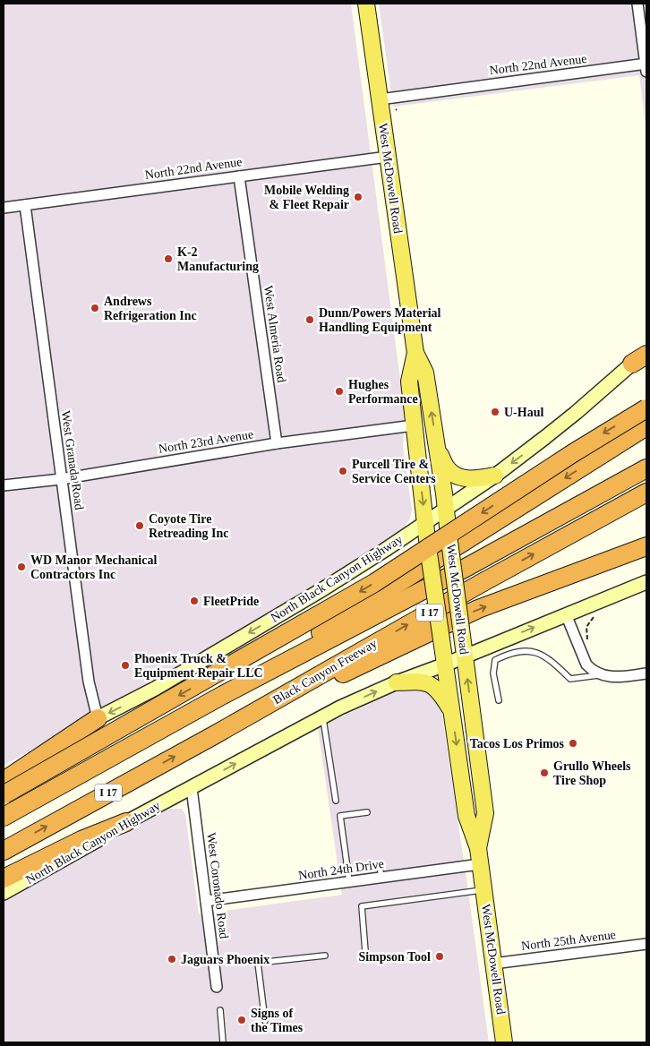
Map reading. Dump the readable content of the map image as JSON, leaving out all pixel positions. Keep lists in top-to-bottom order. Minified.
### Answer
{"streets":{"highway":["I 17","Black Canyon Freeway"],"main road":["West McDowell Road","North Black Canyon Highway"],"street":["North 22nd Avenue","West Almeria Road","North 23rd Avenue","West Granada Road","North 24th Drive","West Coronado Road","North 25th Avenue"]},"crossings":[["North 22nd Avenue","West McDowell Road"],["North 22nd Avenue","West Almeria Road"],["North 22nd Avenue","West Granada Road"],["West McDowell Road","North 23rd Avenue"],["West McDowell Road","North Black Canyon Highway"],["West McDowell Road","North 24th Drive"],["West McDowell Road","North 25th Avenue"],["West Almeria Road","North 23rd Avenue"],["North 23rd Avenue","West Granada Road"],["West Granada Road","North Black Canyon Highway"],["North Black Canyon Highway","West Coronado Road"],["North 24th Drive","West Coronado Road"]],"places":["Mobile Welding & Fleet Repair","K-2 Manufacturing","Andrews Refrigeration Inc","Dunn/Powers Material Handling Equipment","Hughes Performance","U-Haul","Purcell Tire & Service Centers","Coyote Tire Retreading Inc","WD Manor Mechanical Contractors Inc","FleetPride","Phoenix Truck & Equipment Repair LLC","Tacos Los Primos","Grullo Wheels Tire Shop","Simpson Tool","Jaguars Phoenix","Signs of the Times"]}
